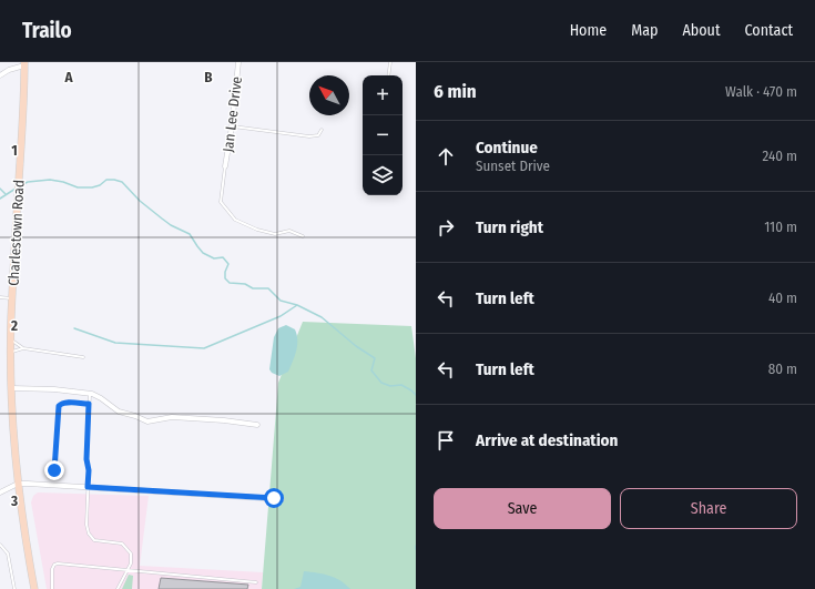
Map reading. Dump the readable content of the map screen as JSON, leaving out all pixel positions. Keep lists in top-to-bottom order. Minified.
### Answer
{"streets":{"main road":["Charlestown Road"],"street":["Jan Lee Drive"]},"north":"top left","page":{"header":"Trailo","nav":["Home","Map","About","Contact"],"heading":["6 min","Walk · 470 m"],"map_buttons":["+","−"],"list":[["Continue","Sunset Drive","240 m"],["Turn right","110 m"],["Turn left","40 m"],["Turn left","80 m"],"Arrive at destination"],"buttons":["Save","Share"]},"grid":{"columns":["A","B"],"rows":["1","2","3"]}}
